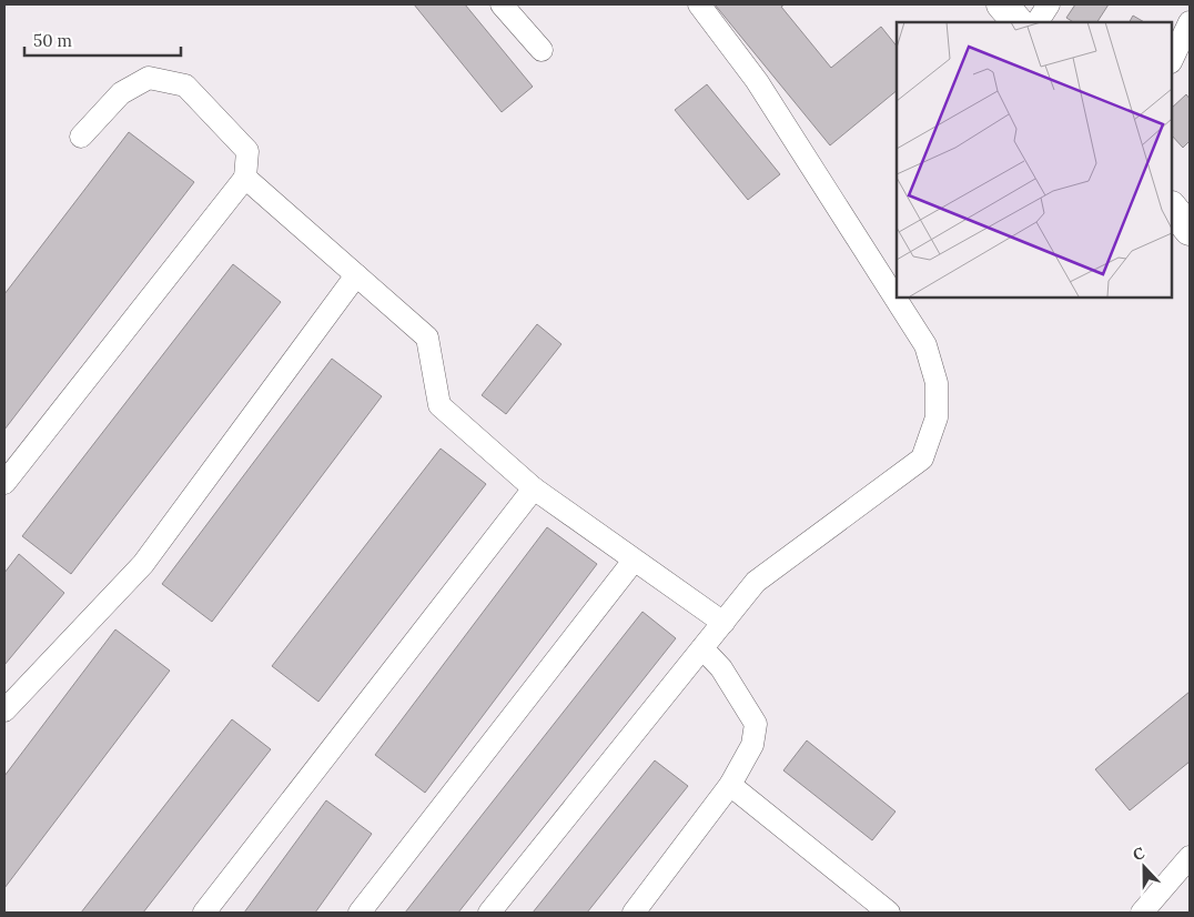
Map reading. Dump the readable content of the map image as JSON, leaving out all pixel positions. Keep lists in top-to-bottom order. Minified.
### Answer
{"scale_bar":"50 m","north":"top"}
